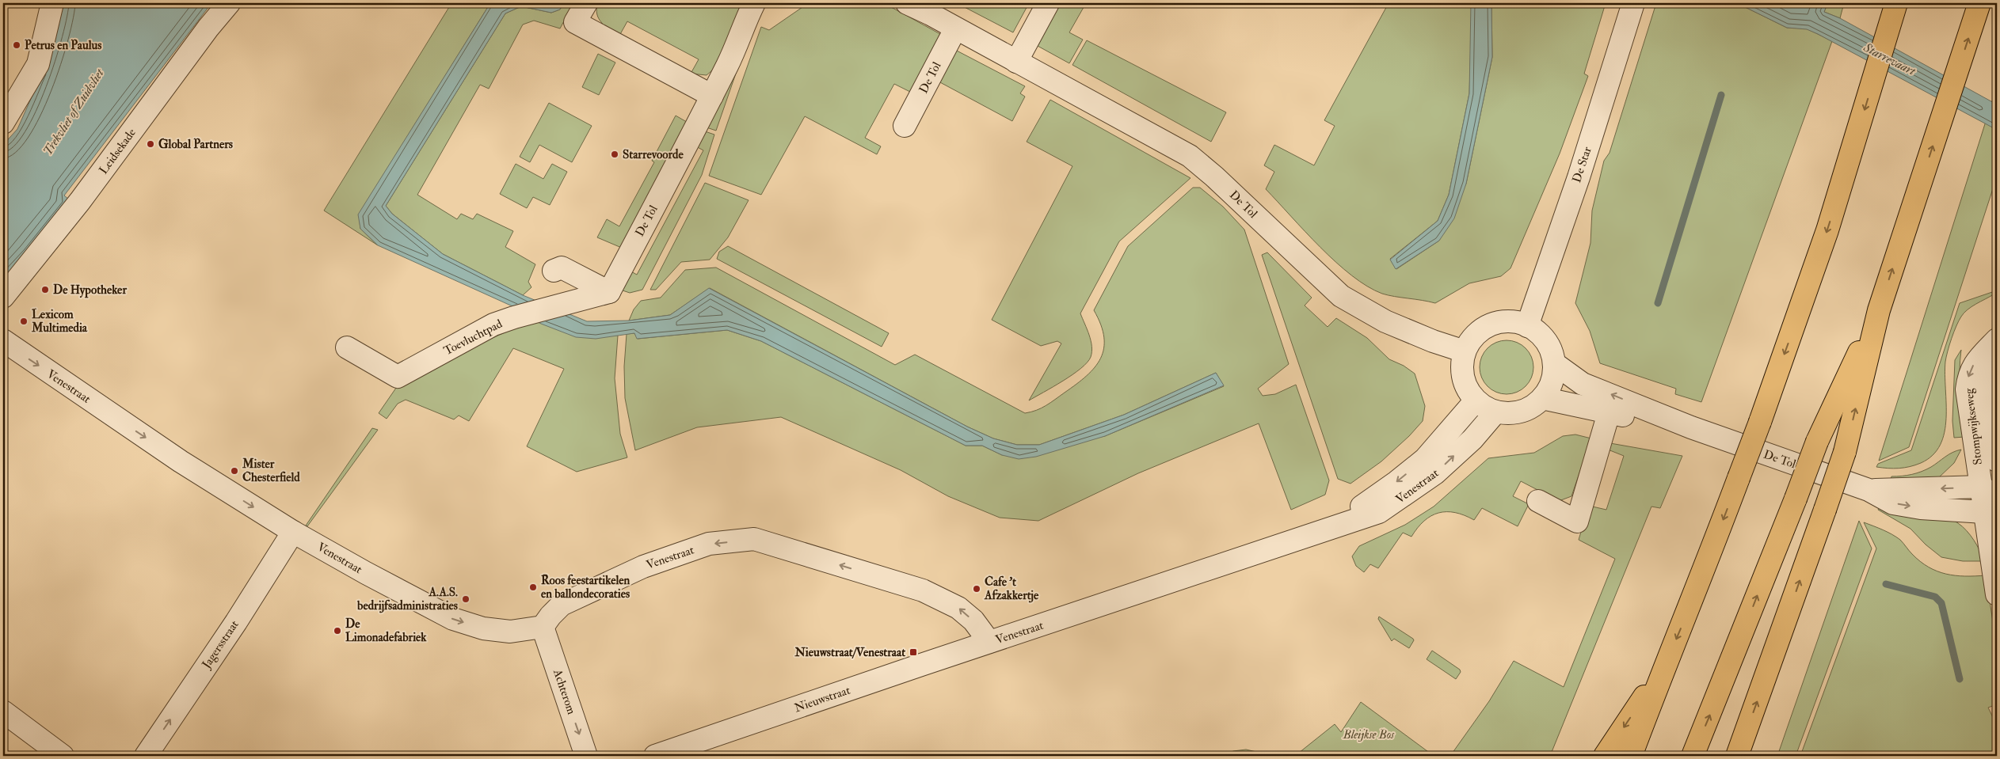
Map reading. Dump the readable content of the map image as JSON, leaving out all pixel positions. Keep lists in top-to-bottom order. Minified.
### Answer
{"streets":{"street":["De Tol","Leidsekade","De Star","Toevluchtpad","Venestraat","Stompwijkseweg","Jagersstraat","Achterom","Nieuwstraat"]},"crossings":[["De Tol","De Star"],["De Tol","Toevluchtpad"],["De Tol","Venestraat"],["De Tol","Stompwijkseweg"],["De Star","Venestraat"],["Venestraat","Jagersstraat"],["Venestraat","Achterom"],["Venestraat","Nieuwstraat"]],"one_way":["Jagersstraat","Achterom"],"water":["Starrevaart","Trekvliet of Zuidvliet"],"parks":["Bleijkse Bos"],"places":{"other":["Petrus en Paulus","Global Partners","Starrevoorde","De Hypotheker","Lexicom Multimedia","Mister Chesterfield","Roos feestartikelen en ballondecoraties","Cafe 't Afzakkertje","A.A.S. bedrijfsadministraties","De Limonadefabriek"],"transit":["Nieuwstraat/Venestraat"]}}
